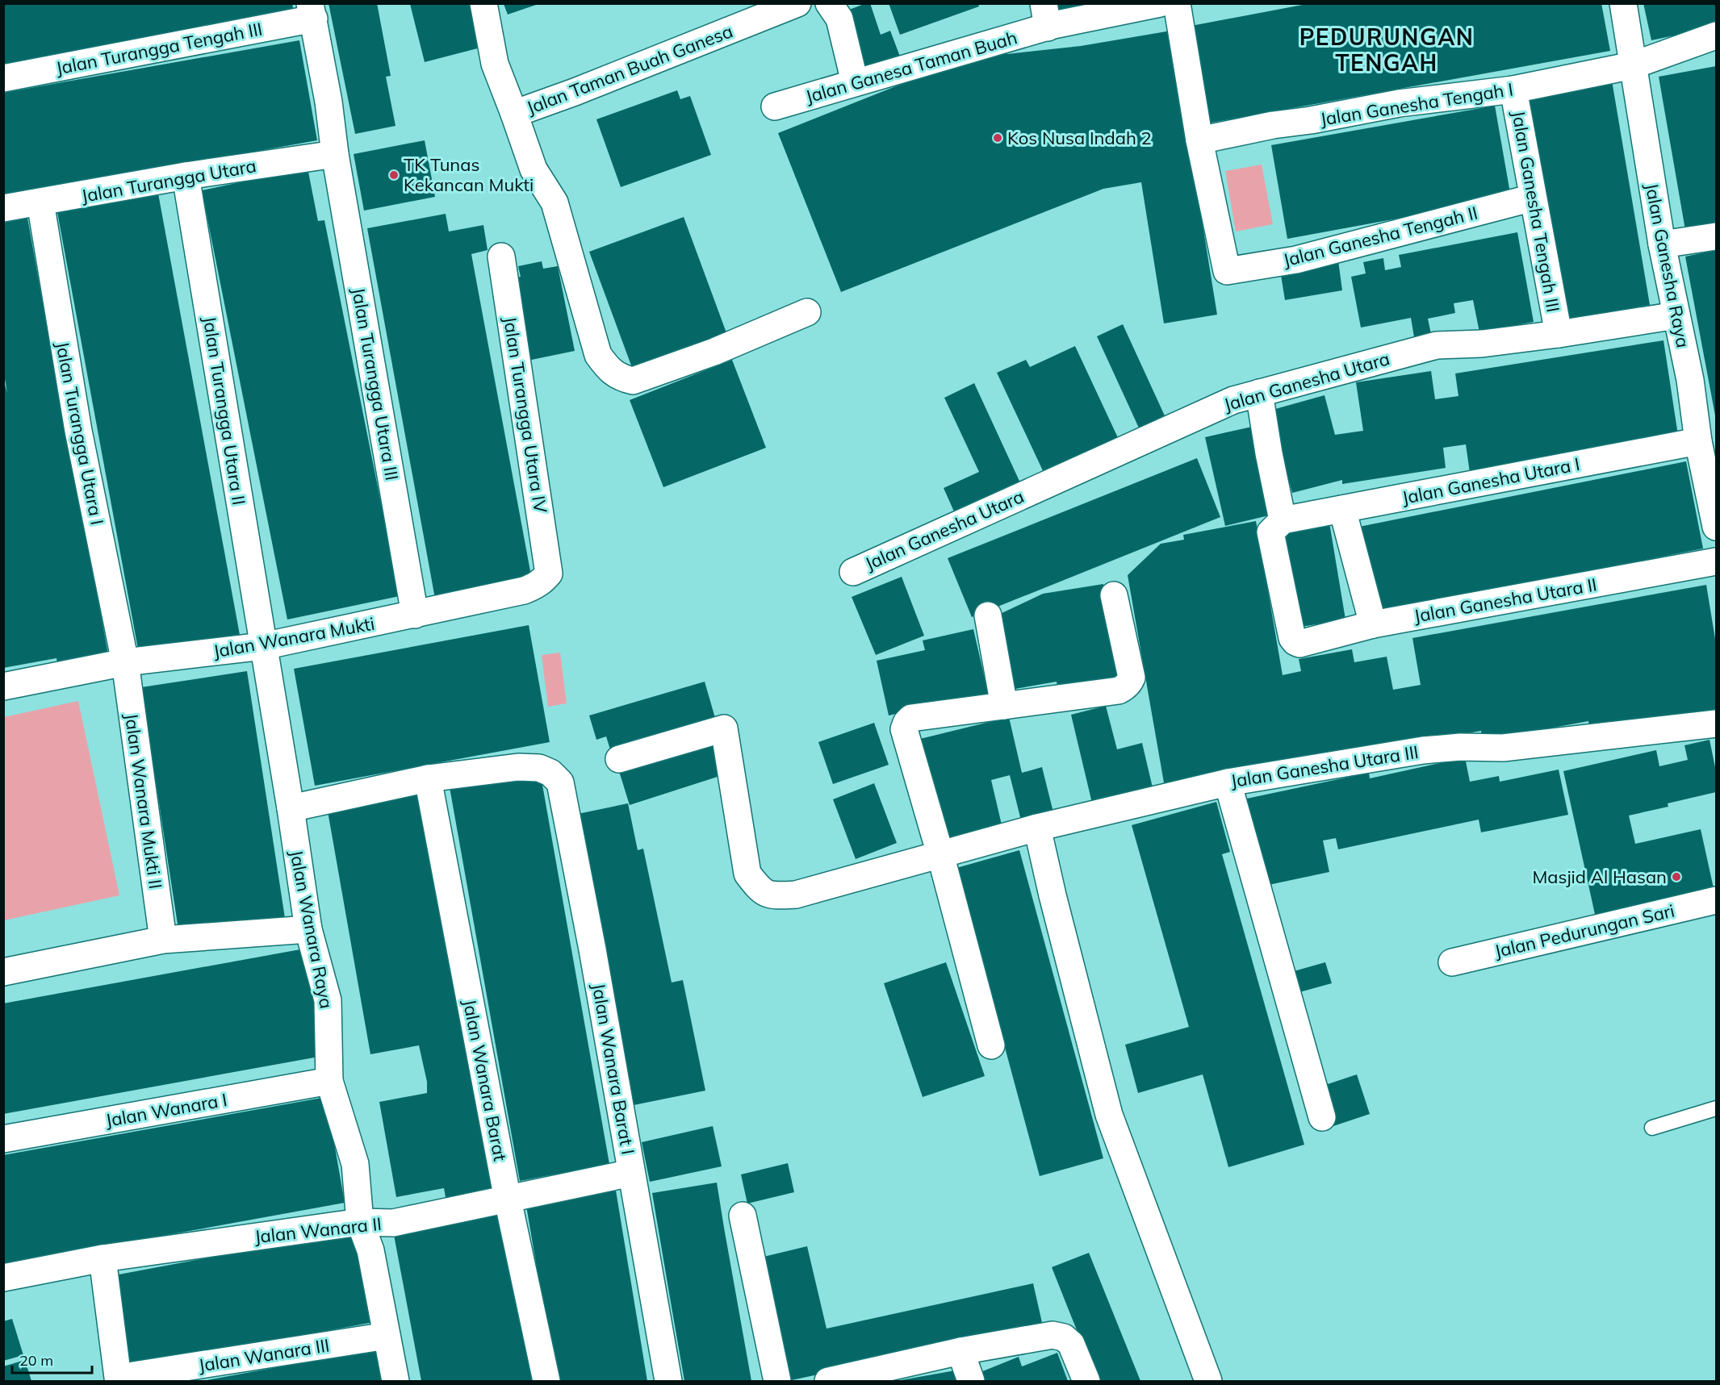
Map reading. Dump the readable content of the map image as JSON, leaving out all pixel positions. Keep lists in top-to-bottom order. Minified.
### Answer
{"streets":{"street":["Jalan Turangga Tengah III","Jalan Ganesa Taman Buah","Jalan Taman Buah Ganesa","Jalan Ganesha Tengah I","Jalan Turangga Utara","Jalan Ganesha Tengah III","Jalan Ganesha Tengah II","Jalan Ganesha Raya","Jalan Ganesha Utara","Jalan Turangga Utara III","Jalan Turangga Utara II","Jalan Turangga Utara IV","Jalan Turangga Utara I","Jalan Ganesha Utara I","Jalan Ganesha Utara II","Jalan Wanara Mukti","Jalan Ganesha Utara III","Jalan Wanara Mukti II","Jalan Wanara Raya","Jalan Pedurungan Sari","Jalan Wanara Barat I","Jalan Wanara Barat","Jalan Wanara I","Jalan Wanara II","Jalan Wanara III"]},"crossings":[["Jalan Turangga Tengah III","Jalan Turangga Utara III"],["Jalan Ganesha Tengah I","Jalan Ganesha Tengah III"],["Jalan Ganesha Tengah I","Jalan Ganesha Tengah II"],["Jalan Ganesha Tengah I","Jalan Ganesha Raya"],["Jalan Turangga Utara","Jalan Turangga Utara III"],["Jalan Turangga Utara","Jalan Turangga Utara II"],["Jalan Turangga Utara","Jalan Turangga Utara I"],["Jalan Ganesha Tengah III","Jalan Ganesha Tengah II"],["Jalan Ganesha Tengah III","Jalan Ganesha Utara"],["Jalan Ganesha Raya","Jalan Ganesha Utara"],["Jalan Ganesha Raya","Jalan Ganesha Utara I"],["Jalan Turangga Utara III","Jalan Wanara Mukti"],["Jalan Turangga Utara II","Jalan Wanara Mukti"],["Jalan Turangga Utara II","Jalan Wanara Raya"],["Jalan Turangga Utara IV","Jalan Wanara Mukti"],["Jalan Turangga Utara I","Jalan Wanara Mukti"],["Jalan Turangga Utara I","Jalan Wanara Mukti II"],["Jalan Ganesha Utara I","Jalan Ganesha Utara II"],["Jalan Wanara Mukti","Jalan Wanara Mukti II"],["Jalan Wanara Mukti","Jalan Wanara Raya"],["Jalan Wanara Raya","Jalan Wanara I"],["Jalan Wanara Raya","Jalan Wanara II"],["Jalan Wanara Raya","Jalan Wanara III"],["Jalan Wanara Barat I","Jalan Wanara Barat"],["Jalan Wanara Barat I","Jalan Wanara II"],["Jalan Wanara Barat","Jalan Wanara II"],["Jalan Wanara II","Jalan Wanara III"]],"districts":["PEDURUNGAN TENGAH"],"places":["Kos Nusa Indah 2","TK Tunas Kekancan Mukti","Masjid Al Hasan"],"scale_bar":"20 m"}
